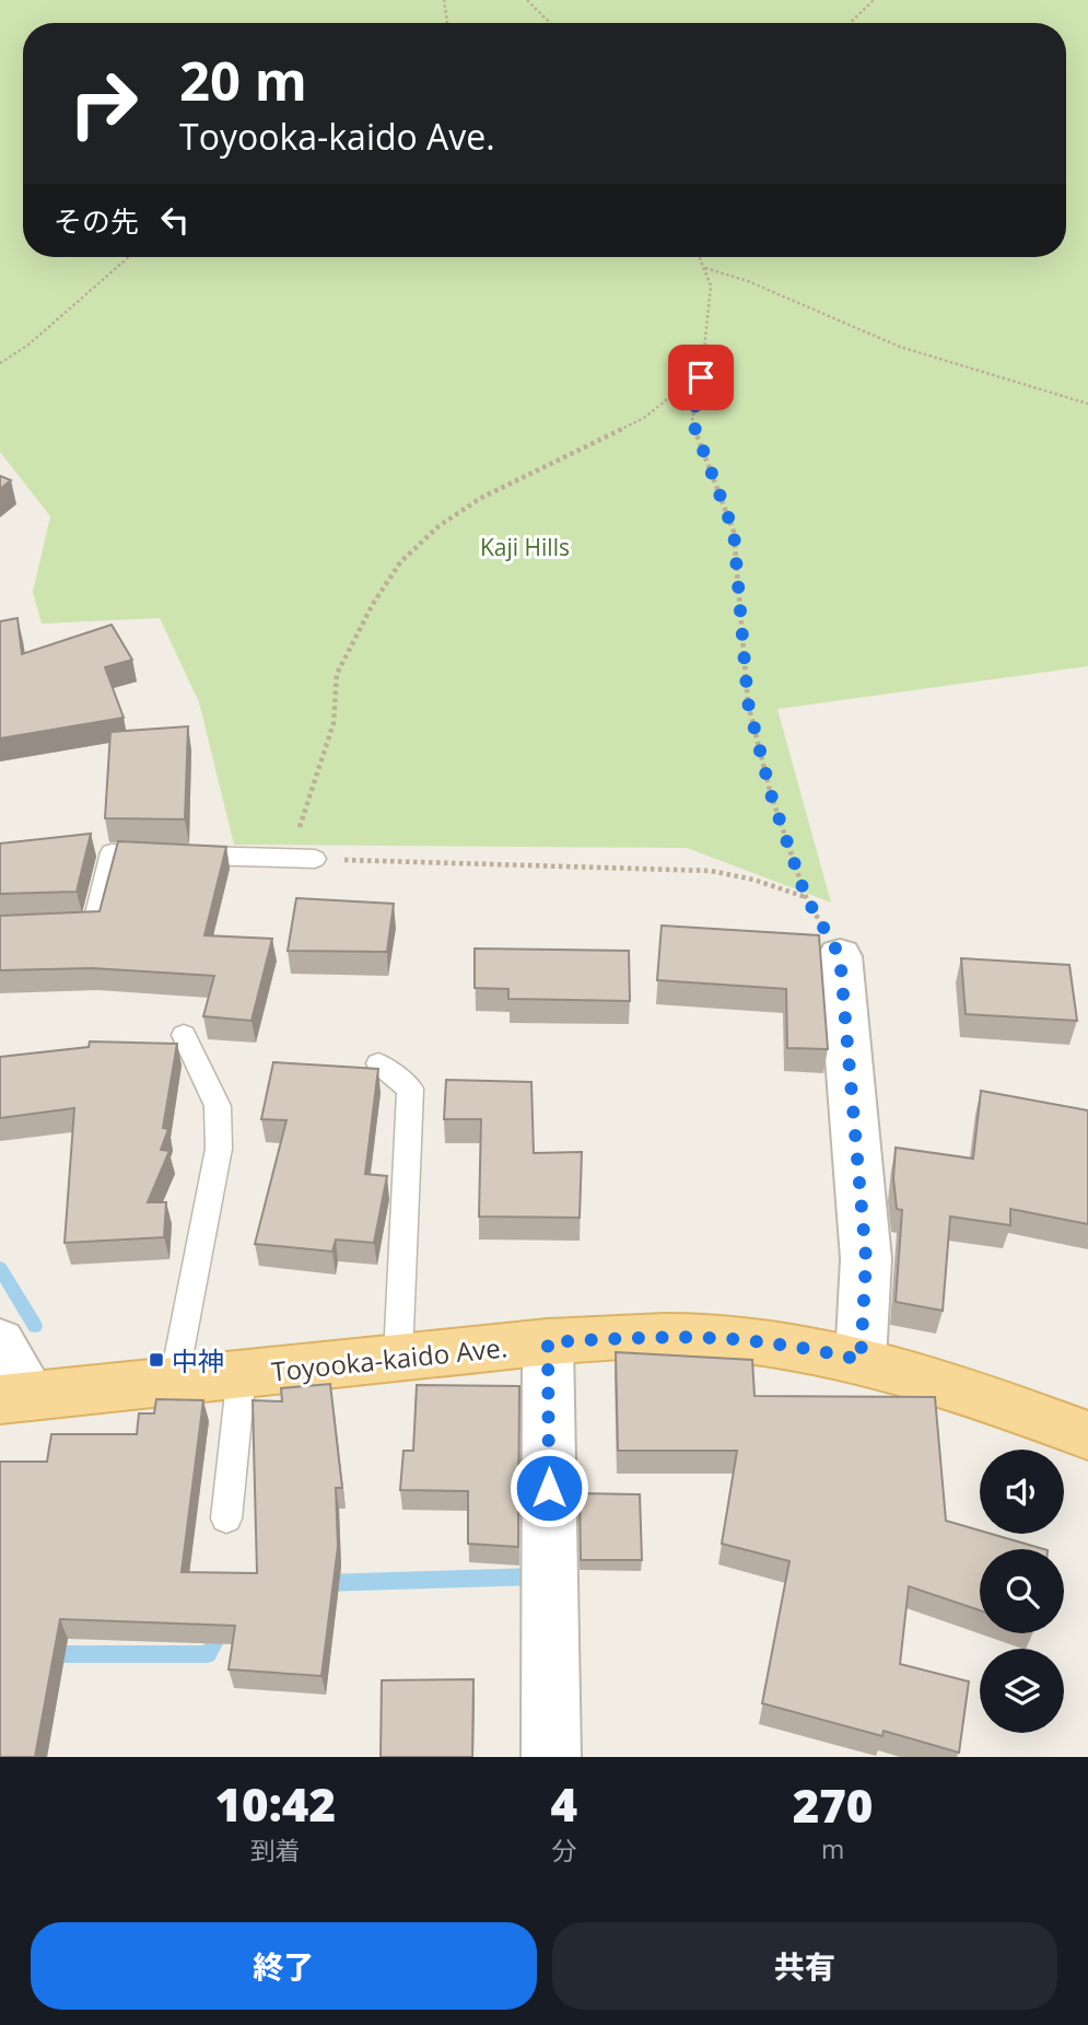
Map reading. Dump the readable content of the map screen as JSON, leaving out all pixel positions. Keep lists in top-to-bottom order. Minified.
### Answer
{"streets":{"main road":["Toyooka-kaido Ave."]},"parks":["Kaji Hills"],"places":{"transit":["中神"]},"page":{"turn":["20 m","Toyooka-kaido Ave."],"then":"その先","eta":["10:42","到着","4","分","270","m"],"buttons":["終了","共有"]}}
